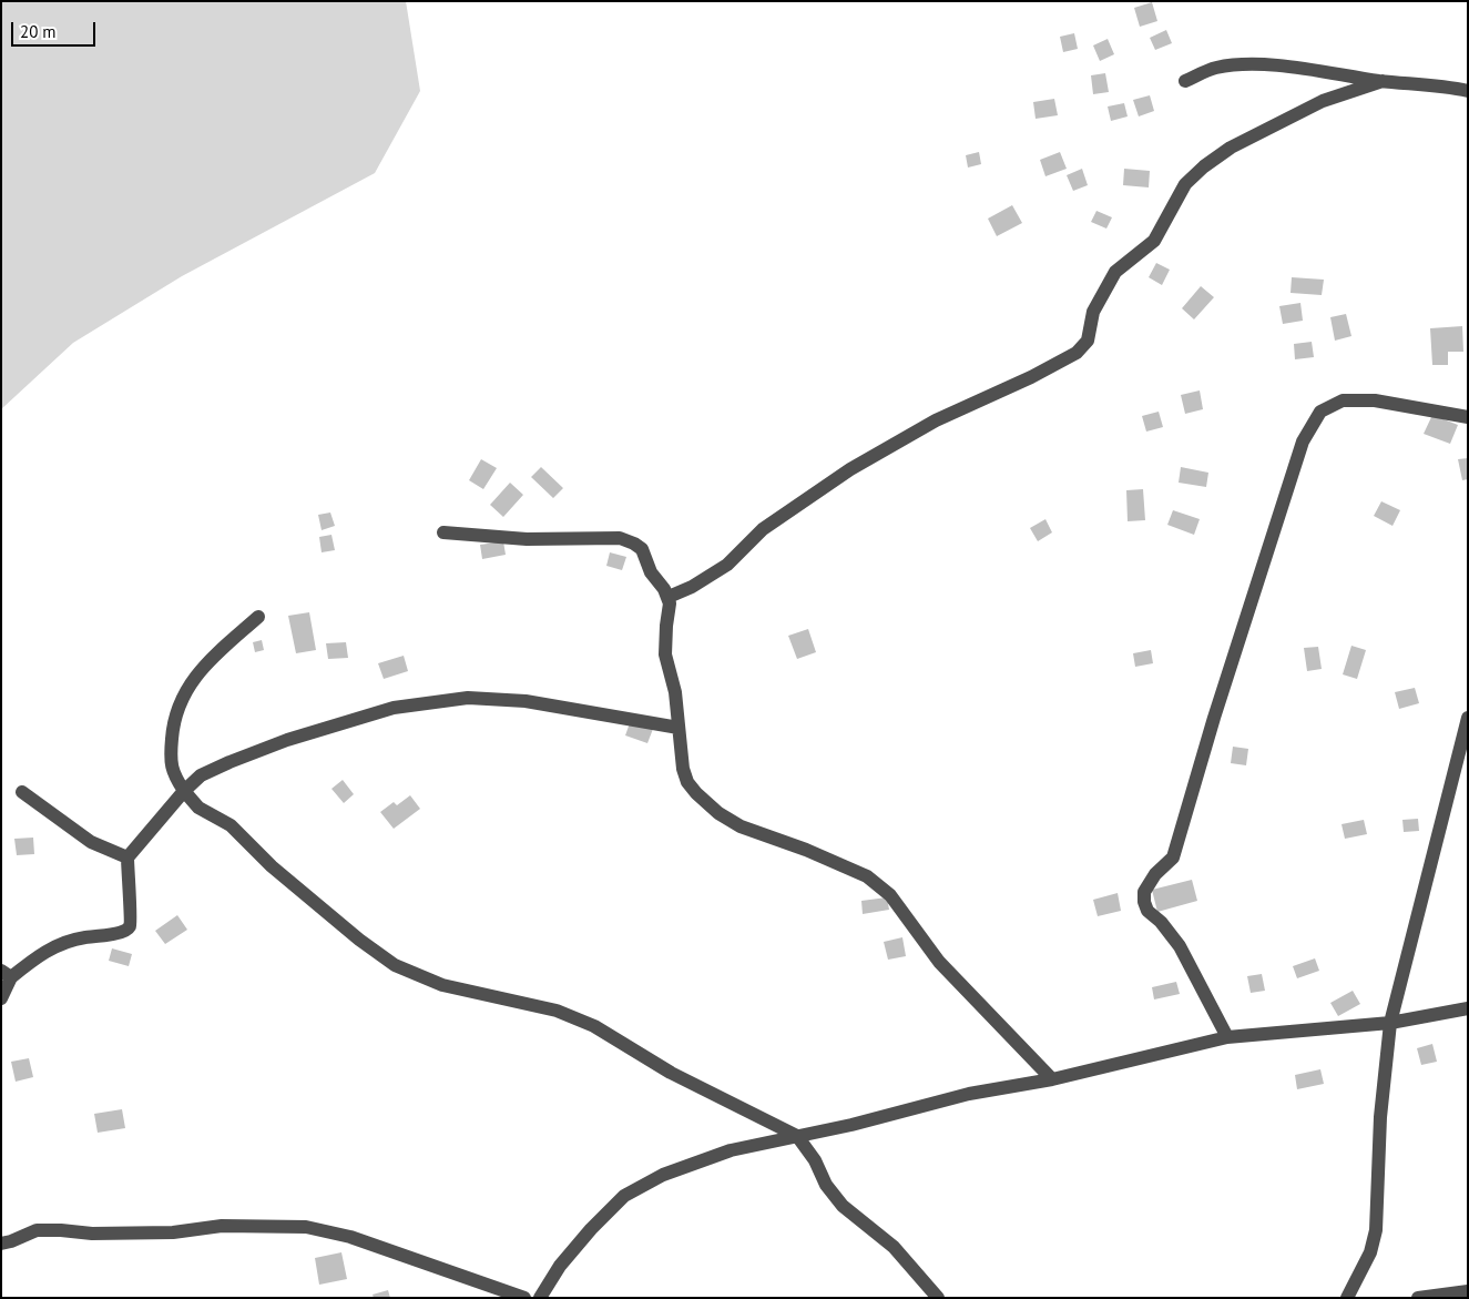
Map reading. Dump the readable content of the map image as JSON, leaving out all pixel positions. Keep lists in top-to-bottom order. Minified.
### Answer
{"scale_bar":"20 m"}
